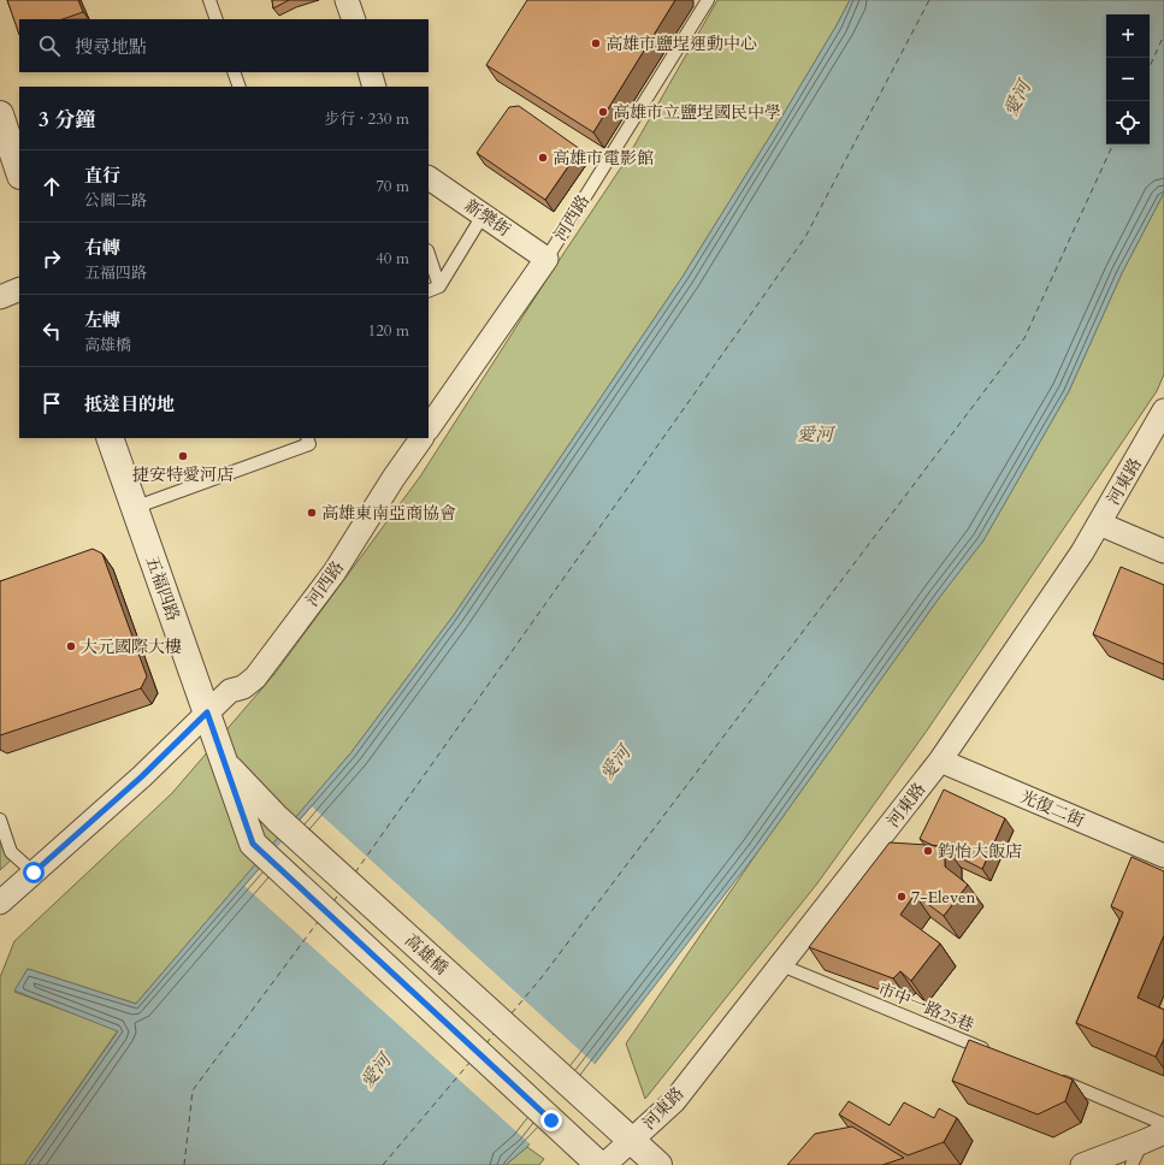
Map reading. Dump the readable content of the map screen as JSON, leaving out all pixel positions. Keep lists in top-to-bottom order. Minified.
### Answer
{"streets":{"street":["新樂街","河西路","河東路","五福四路","光復二街","高雄橋"],"lane":["市中一路25巷"]},"crossings":[["新樂街","河西路"],["河西路","五福四路"],["河東路","光復二街"],["河東路","高雄橋"],["河東路","市中一路25巷"],["五福四路","高雄橋"]],"water":["愛河"],"places":["高雄市鹽埕運動中心","高雄市立鹽埕國民中學","高雄市電影館","捷安特愛河店","高雄東南亞商協會","大元國際大樓","鈞怡大飯店","7-Eleven"],"page":{"map_buttons":["+","−"],"search":"搜尋地點","heading":["3 分鐘","步行 · 230 m"],"list":[["直行","公園二路","70 m"],["右轉","五福四路","40 m"],["左轉","高雄橋","120 m"],"抵達目的地"]}}
